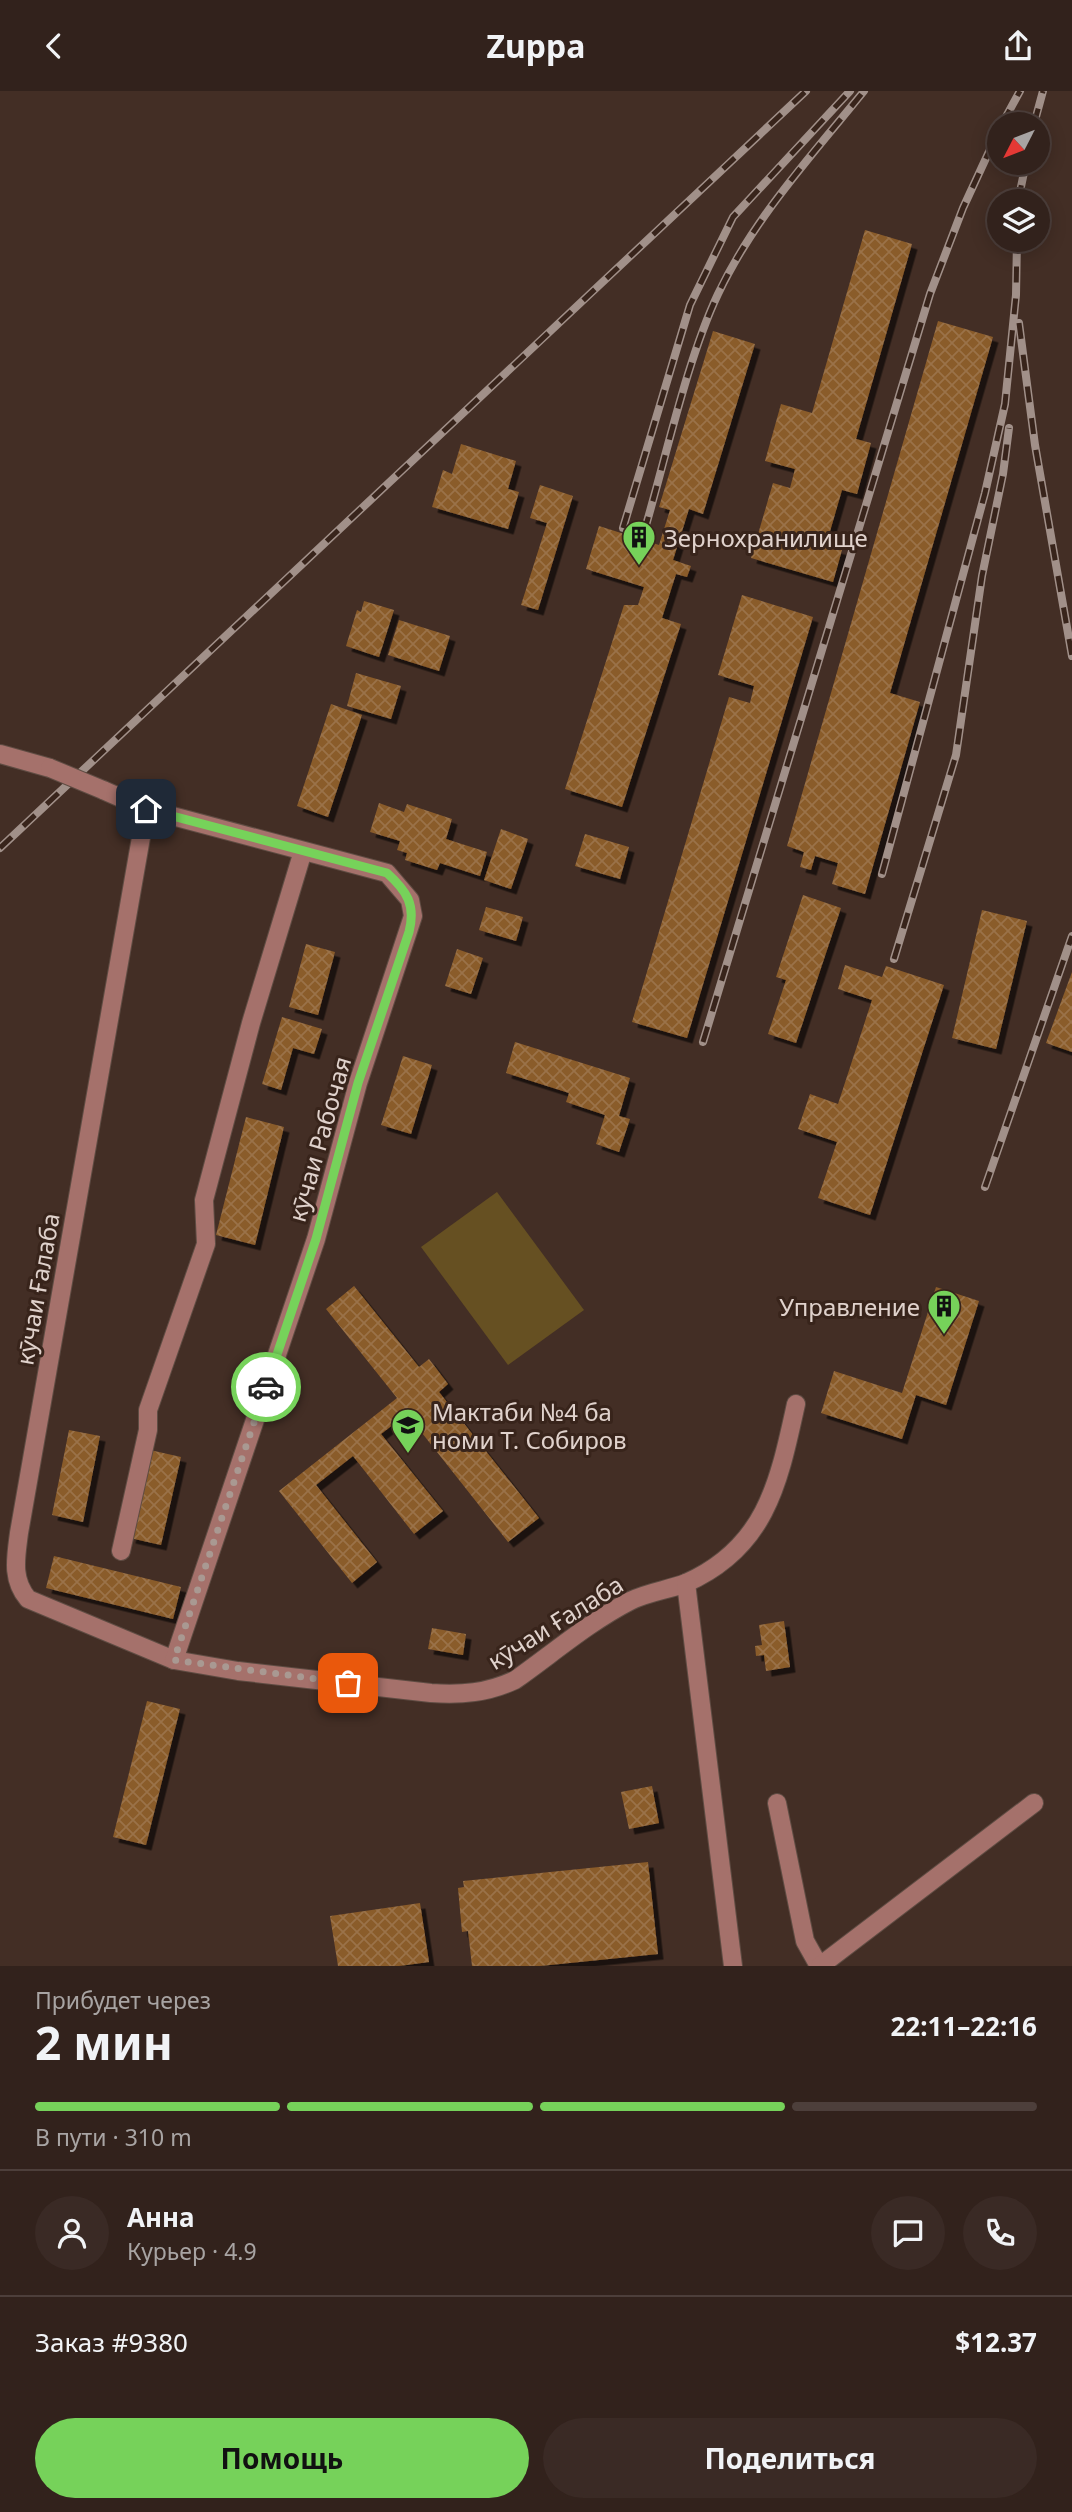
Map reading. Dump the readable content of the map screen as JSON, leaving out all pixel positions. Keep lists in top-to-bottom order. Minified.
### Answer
{"streets":{"street":["кӯчаи Рабочая","кӯчаи Ғалаба"]},"crossings":[["кӯчаи Рабочая","кӯчаи Ғалаба"]],"places":{"building":["Зернохранилище","Управление"],"school or university":["Мактаби №4 ба номи Т. Собиров"]},"north":"bottom left","page":{"header":"Zuppa","heading":["2 мин","Прибудет через","22:11–22:16"],"panel":["Анна","Курьер · 4.9","Заказ #9380","$12.37"],"bar":"В пути · 310 m","buttons":["Помощь","Поделиться"]}}
